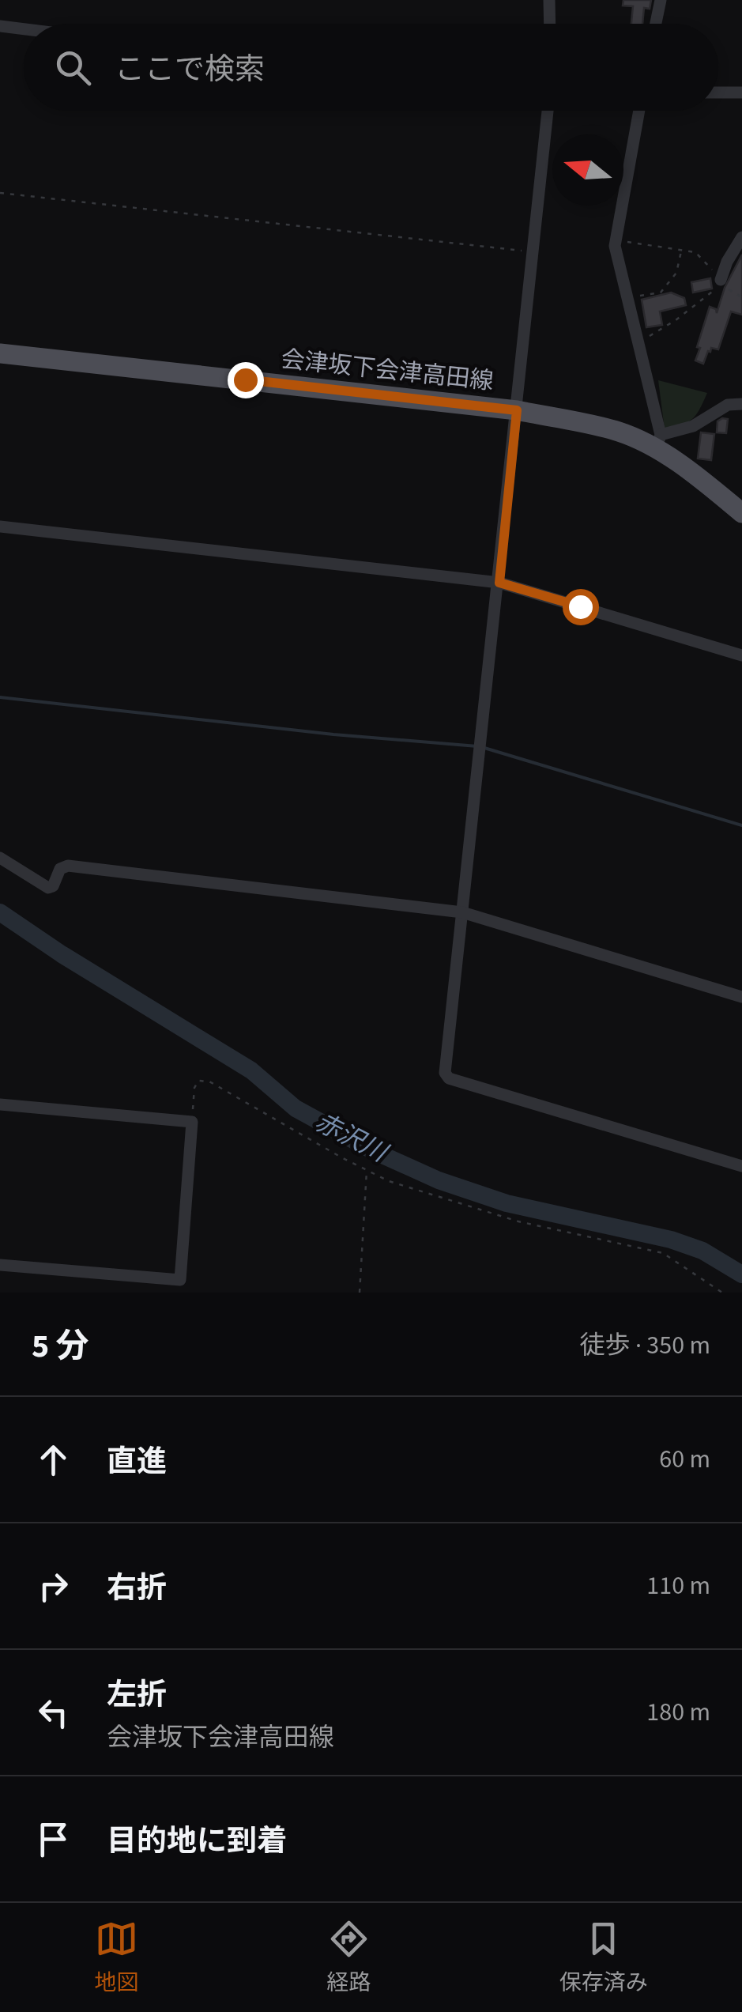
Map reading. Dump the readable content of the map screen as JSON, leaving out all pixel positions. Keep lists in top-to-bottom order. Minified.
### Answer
{"streets":{"main road":["会津坂下会津高田線"]},"water":["赤沢川"],"north":"left","page":{"search":"ここで検索","heading":["5 分","徒歩 · 350 m"],"list":[["直進","60 m"],["右折","110 m"],["左折","会津坂下会津高田線","180 m"],"目的地に到着"],"nav":["地図","経路","保存済み"]}}
